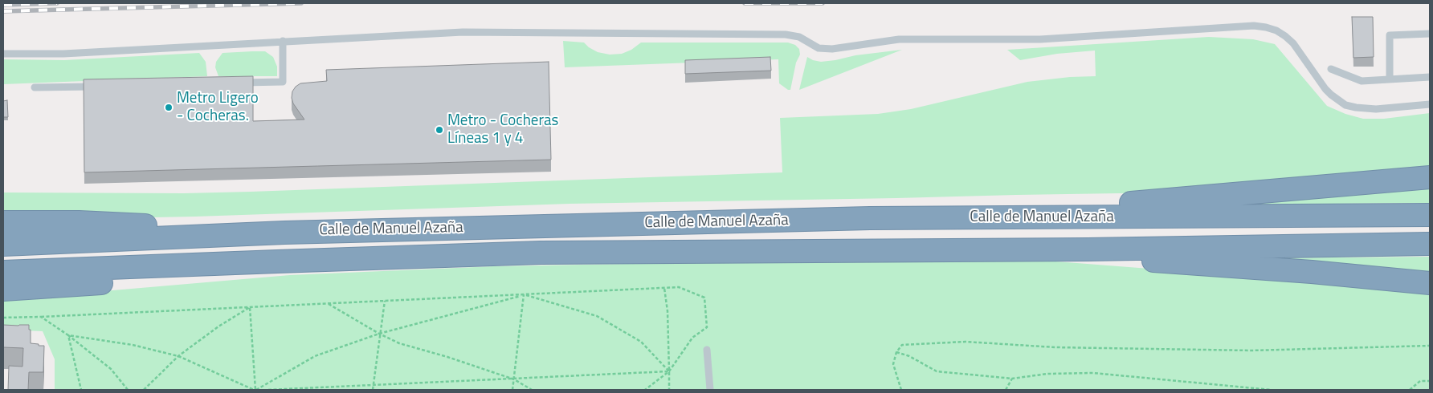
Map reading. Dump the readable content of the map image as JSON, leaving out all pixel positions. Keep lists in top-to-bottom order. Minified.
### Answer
{"streets":{"highway":["Calle de Manuel Azaña"]},"places":["Metro Ligero - Cocheras.","Metro - Cocheras Líneas 1 y 4"]}
